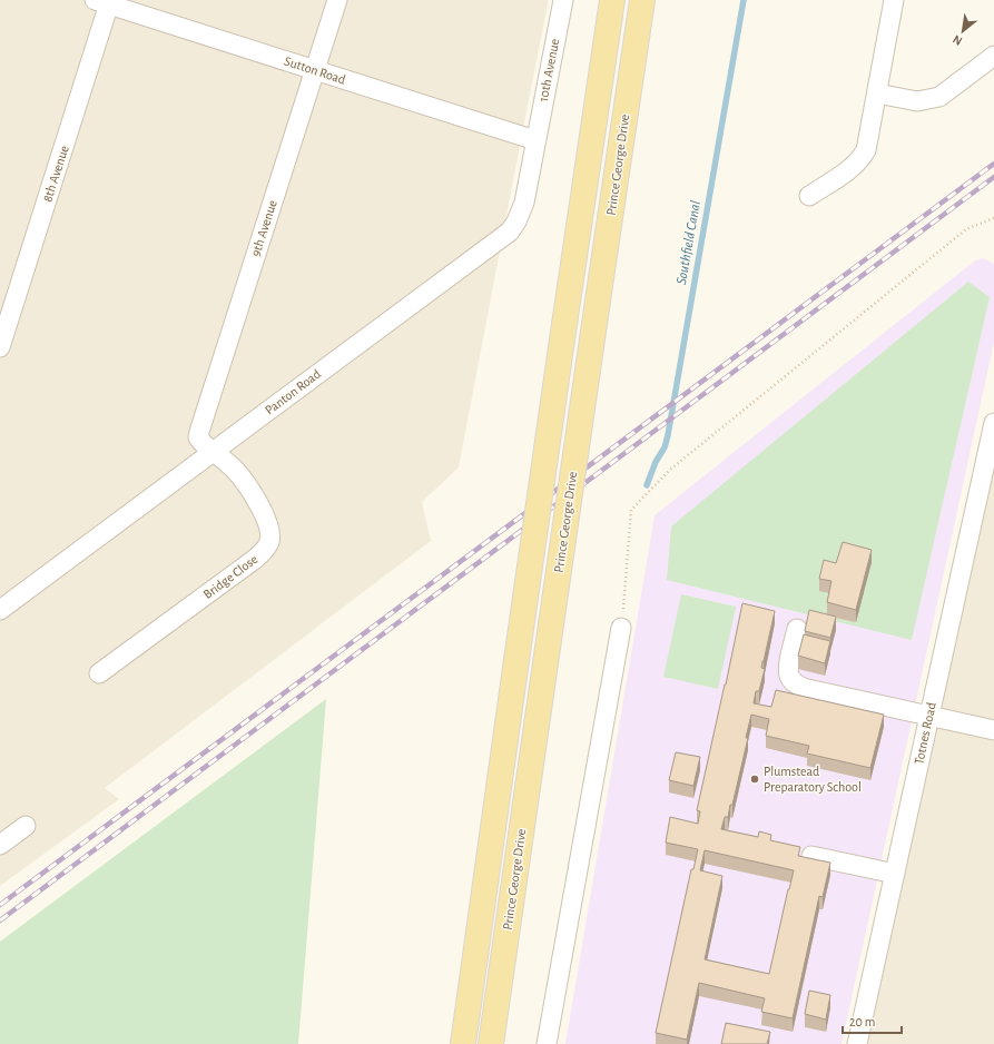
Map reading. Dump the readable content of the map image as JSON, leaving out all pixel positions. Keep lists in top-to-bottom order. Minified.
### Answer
{"streets":{"main road":["Prince George Drive"],"street":["Sutton Road","10th Avenue","8th Avenue","9th Avenue","Panton Road","Bridge Close","Totnes Road"]},"crossings":[["Sutton Road","10th Avenue"],["Sutton Road","8th Avenue"],["Sutton Road","9th Avenue"],["Sutton Road","Panton Road"],["10th Avenue","Panton Road"],["9th Avenue","Panton Road"],["9th Avenue","Bridge Close"],["Panton Road","Bridge Close"]],"water":["Southfield Canal"],"places":["Plumstead Preparatory School"],"scale_bar":"20 m","north":"bottom left"}
